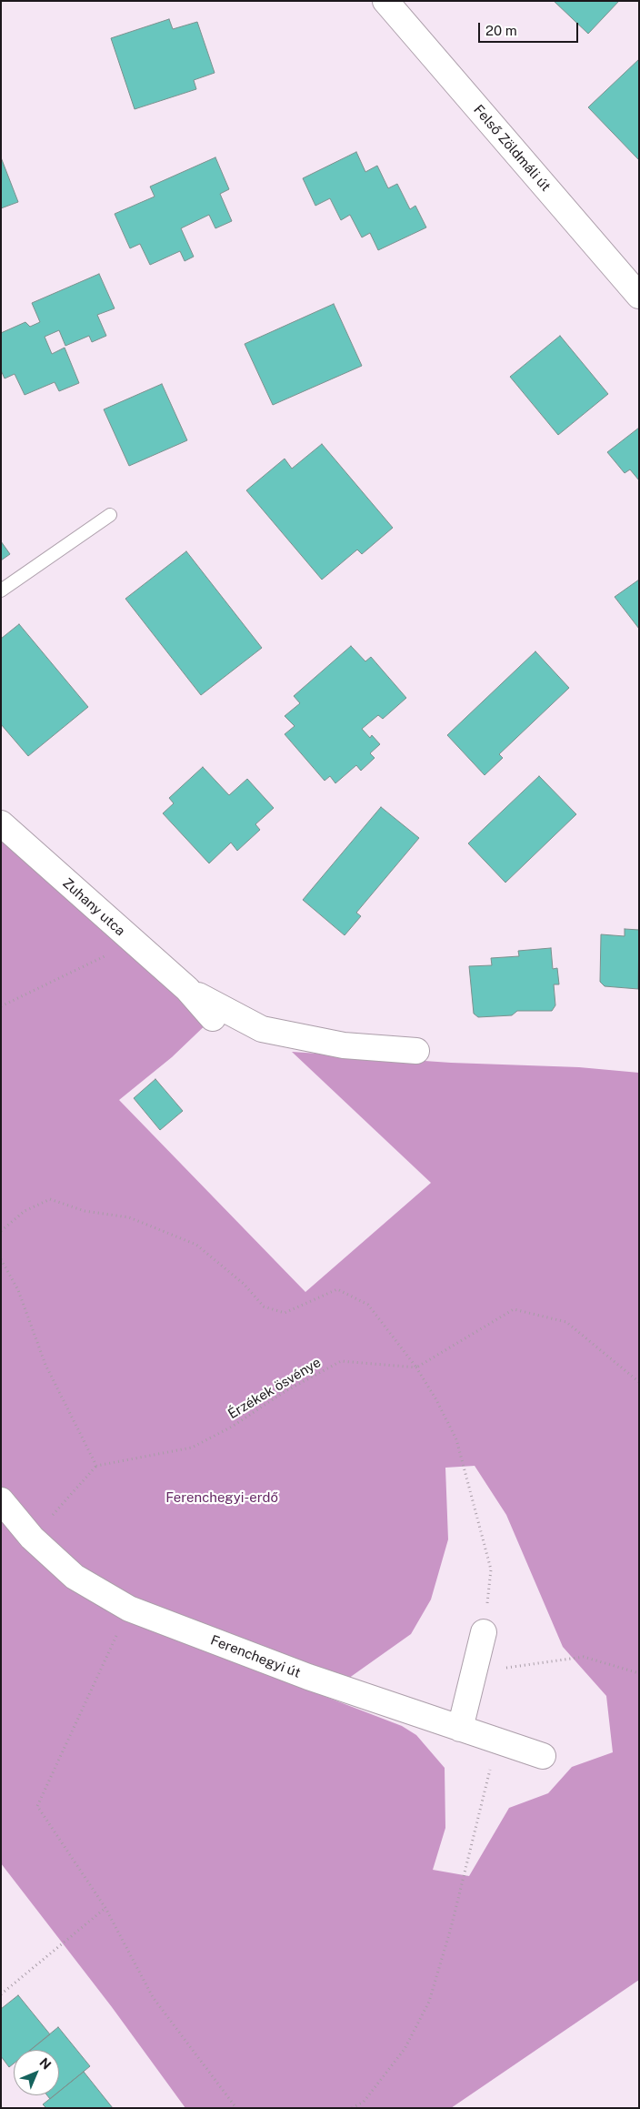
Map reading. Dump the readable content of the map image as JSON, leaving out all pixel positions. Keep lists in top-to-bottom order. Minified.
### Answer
{"streets":{"street":["Felső Zöldmáli út","Zuhany utca","Ferenchegyi út"],"path":["Érzékek ösvénye"]},"parks":["Ferenchegyi-erdő"],"scale_bar":"20 m","north":"top right"}
